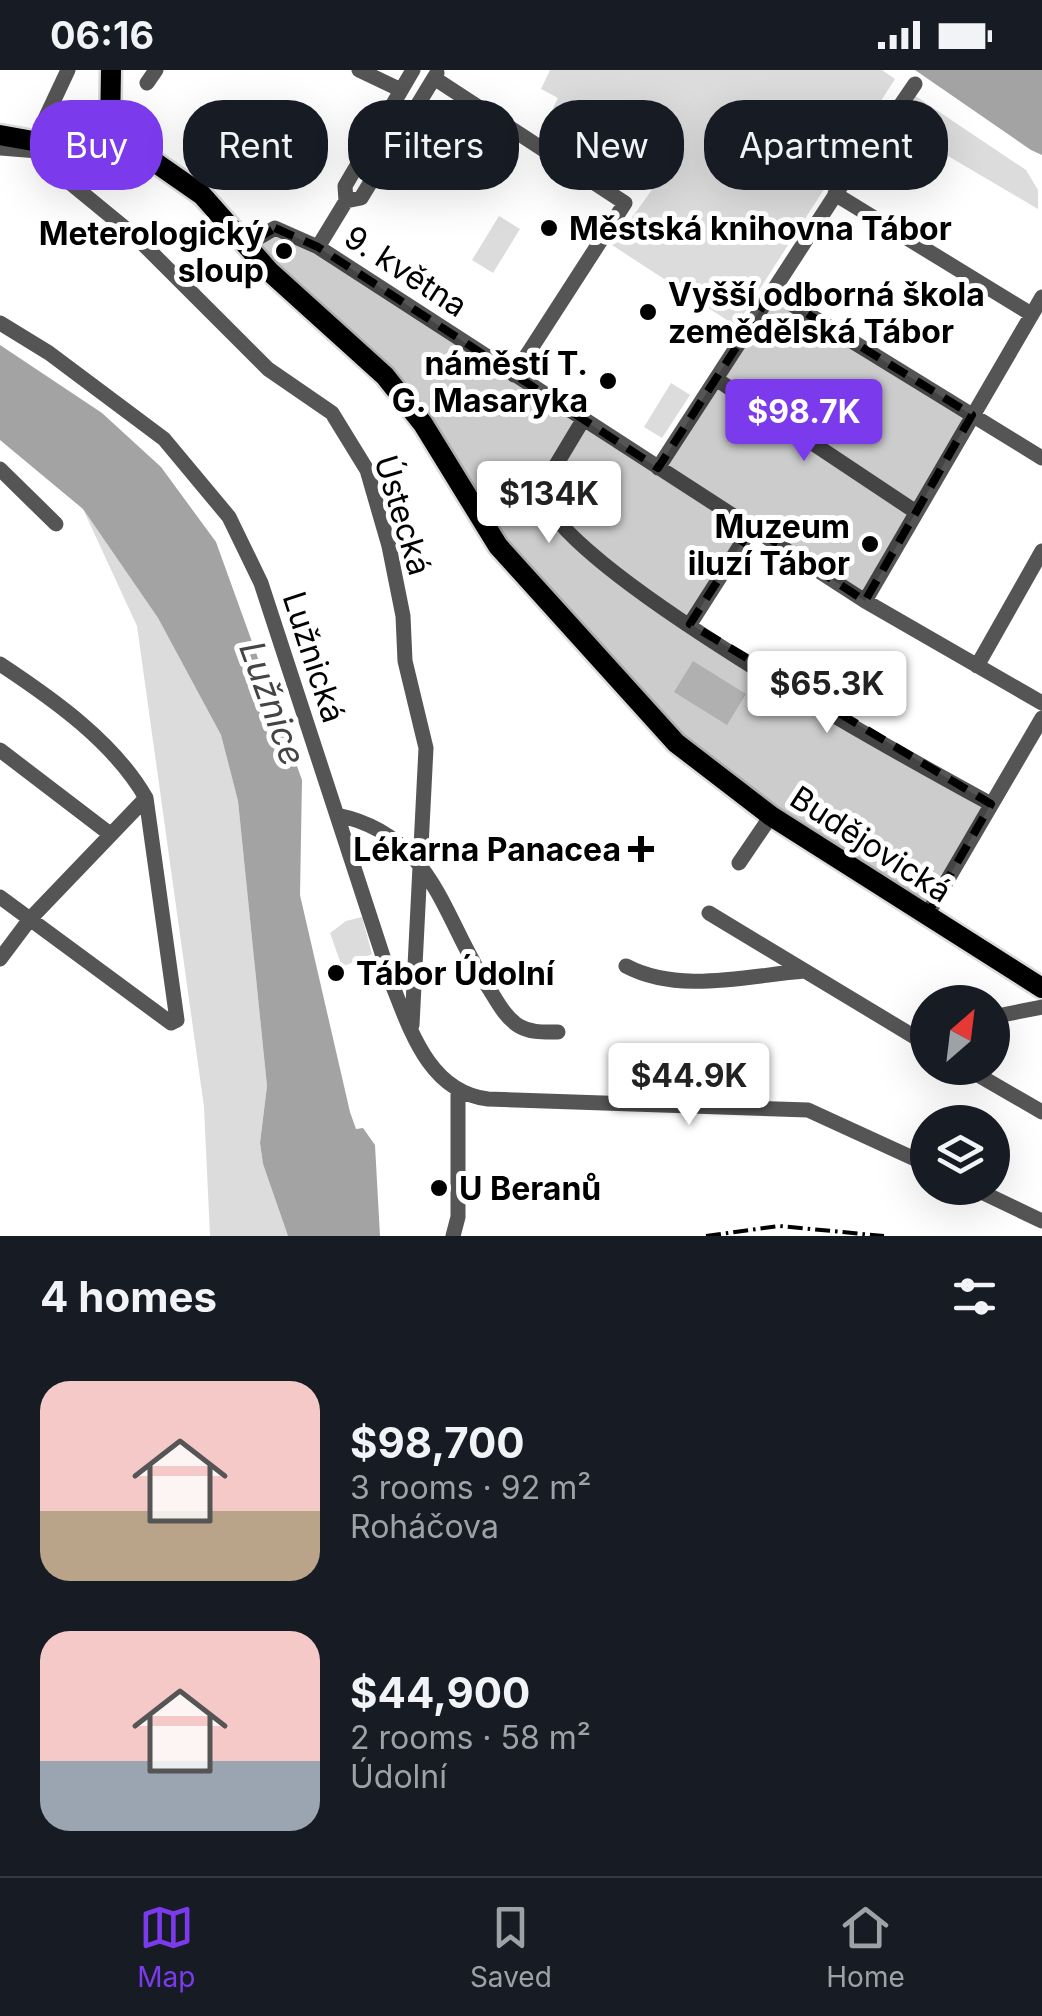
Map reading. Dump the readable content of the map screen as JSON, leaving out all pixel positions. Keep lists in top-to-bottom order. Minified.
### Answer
{"streets":{"main road":["Budějovická"],"street":["9. května","Ústecká","Lužnická"]},"crossings":[["9. května","Budějovická"],["Ústecká","Lužnická"]],"water":["Lužnice"],"places":{"other":["Městská knihovna Tábor","Meterologický sloup","Vyšší odborná škola zemědělská Tábor","náměstí T. G. Masaryka","Muzeum iluzí Tábor","Tábor Údolní","U Beranů"],"health":["Lékarna Panacea"]},"north":"top right","page":{"status":"06:16","chip":["Buy","Rent","Filters","New","Apartment"],"price":["$98.7K","$134K","$65.3K","$44.9K"],"heading":"4 homes","list":[{"name":"$98,700","note":"3 rooms · 92 m² · Roháčova"},{"name":"$44,900","note":"2 rooms · 58 m² · Údolní"}],"tabs":["Map","Saved","Home"]}}
